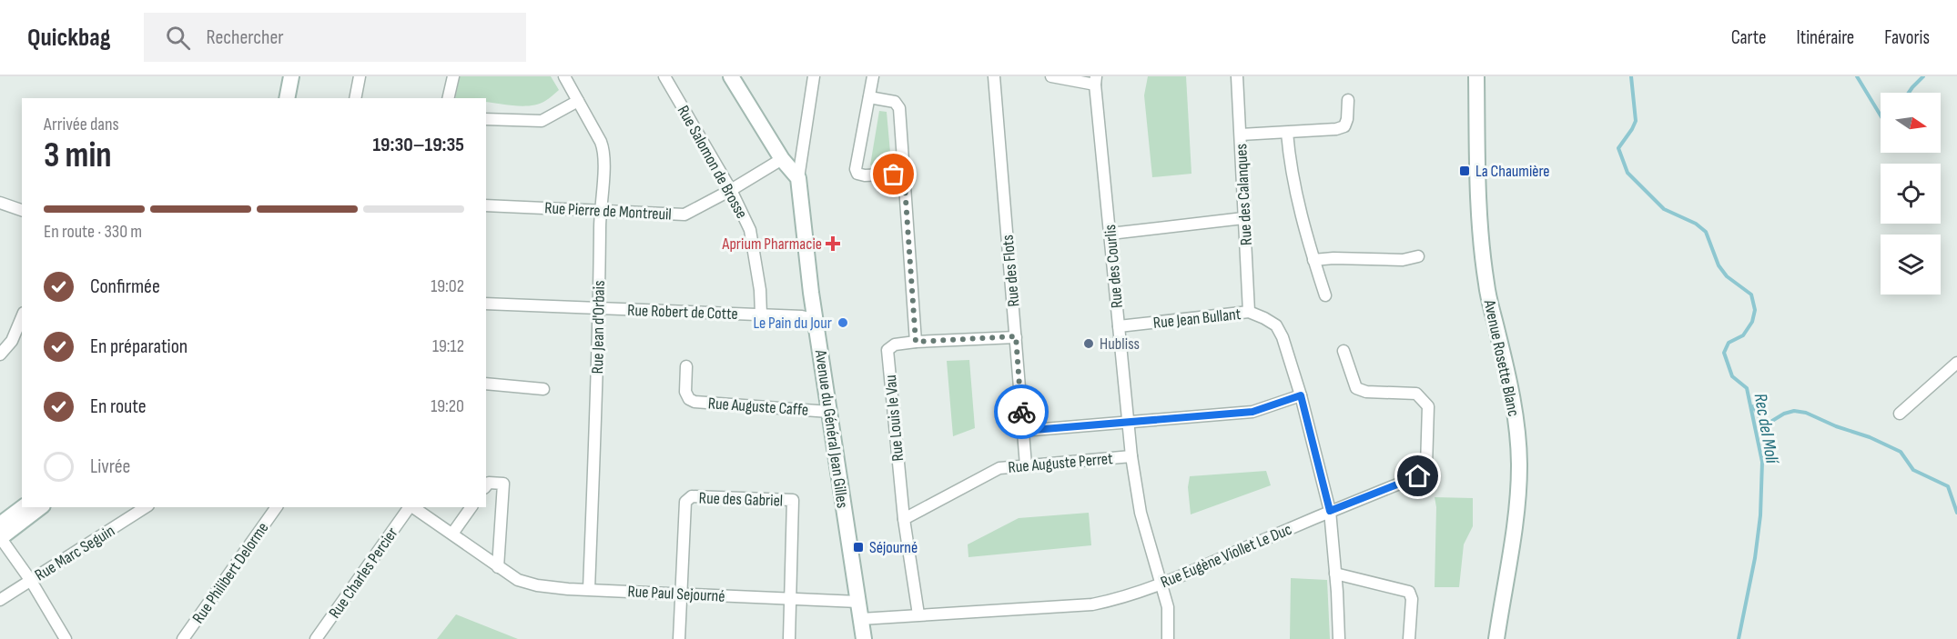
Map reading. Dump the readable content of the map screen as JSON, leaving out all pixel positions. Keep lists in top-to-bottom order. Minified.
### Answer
{"streets":{"main road":["Avenue Rosette Blanc","Avenue du Général Jean Gilles"],"street":["Rue Salomon de Brosse","Rue des Calanques","Rue Pierre de Montreuil","Rue des Courlis","Rue des Flots","Rue Robert de Cotte","Rue Jean Bullant","Rue Jean d'Orbais","Rue Auguste Caffe","Rue Louis le Vau","Rue Auguste Perret","Rue des Gabriel","Rue Marc Seguin","Rue Eugène Viollet Le Duc","Rue Philibert Delorme","Rue Charles Percier","Rue Paul Sejourné"]},"crossings":[["Rue Salomon de Brosse","Rue Pierre de Montreuil"],["Rue Salomon de Brosse","Rue Robert de Cotte"],["Rue des Calanques","Rue Jean Bullant"],["Rue Pierre de Montreuil","Rue Jean d'Orbais"],["Rue des Courlis","Rue Jean Bullant"],["Rue des Courlis","Rue Auguste Perret"],["Rue des Courlis","Rue Eugène Viollet Le Duc"],["Rue des Flots","Rue Louis le Vau"],["Rue des Flots","Rue Auguste Perret"],["Rue Robert de Cotte","Rue Jean d'Orbais"],["Rue Robert de Cotte","Avenue du Général Jean Gilles"],["Rue Jean Bullant","Rue Eugène Viollet Le Duc"],["Rue Jean d'Orbais","Rue Paul Sejourné"],["Rue Auguste Caffe","Avenue du Général Jean Gilles"],["Rue Louis le Vau","Rue Auguste Perret"],["Rue Louis le Vau","Rue Eugène Viollet Le Duc"],["Avenue du Général Jean Gilles","Rue Eugène Viollet Le Duc"],["Avenue du Général Jean Gilles","Rue Paul Sejourné"],["Rue des Gabriel","Rue Paul Sejourné"]],"water":["Rec del Molí"],"places":{"transit":["La Chaumière","Séjourné"],"health":["Aprium Pharmacie"],"other":["Le Pain du Jour","Hubliss"]},"north":"right","page":{"header":"Quickbag","search":"Rechercher","nav":["Carte","Itinéraire","Favoris"],"heading":["3 min","Arrivée dans","19:30–19:35"],"bar":"En route · 330 m","list":[["Confirmée","19:02"],["En préparation","19:12"],["En route","19:20"],"Livrée"]}}
